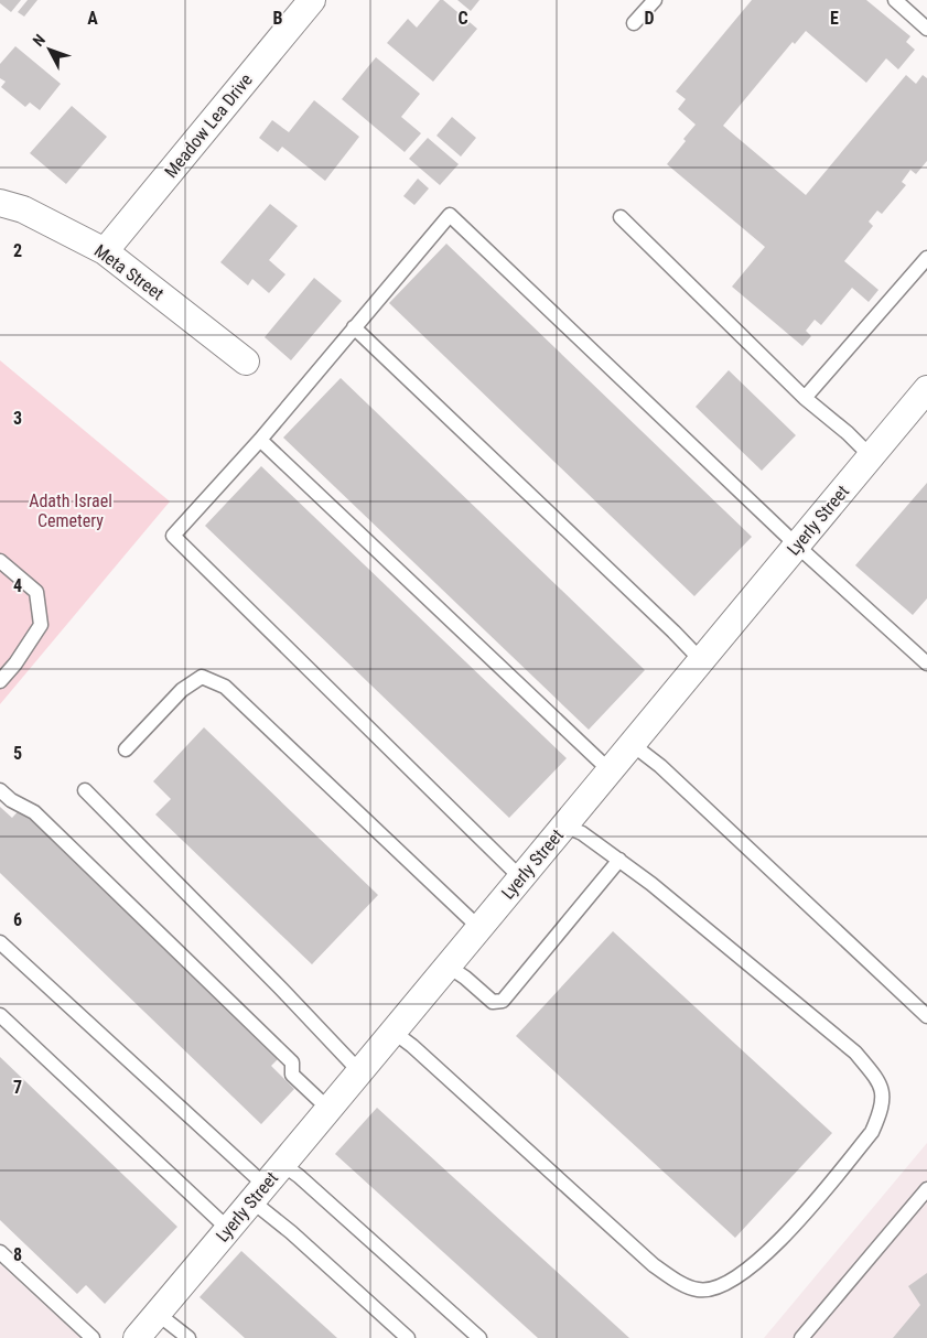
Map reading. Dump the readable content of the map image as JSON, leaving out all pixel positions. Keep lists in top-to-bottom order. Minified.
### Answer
{"streets":{"street":["Meadow Lea Drive","Meta Street","Lyerly Street"]},"crossings":[["Meadow Lea Drive","Meta Street"]],"parks":["Adath Israel Cemetery"],"north":"top left","grid":{"columns":["A","B","C","D","E"],"rows":["2","3","4","5","6","7","8"]}}
